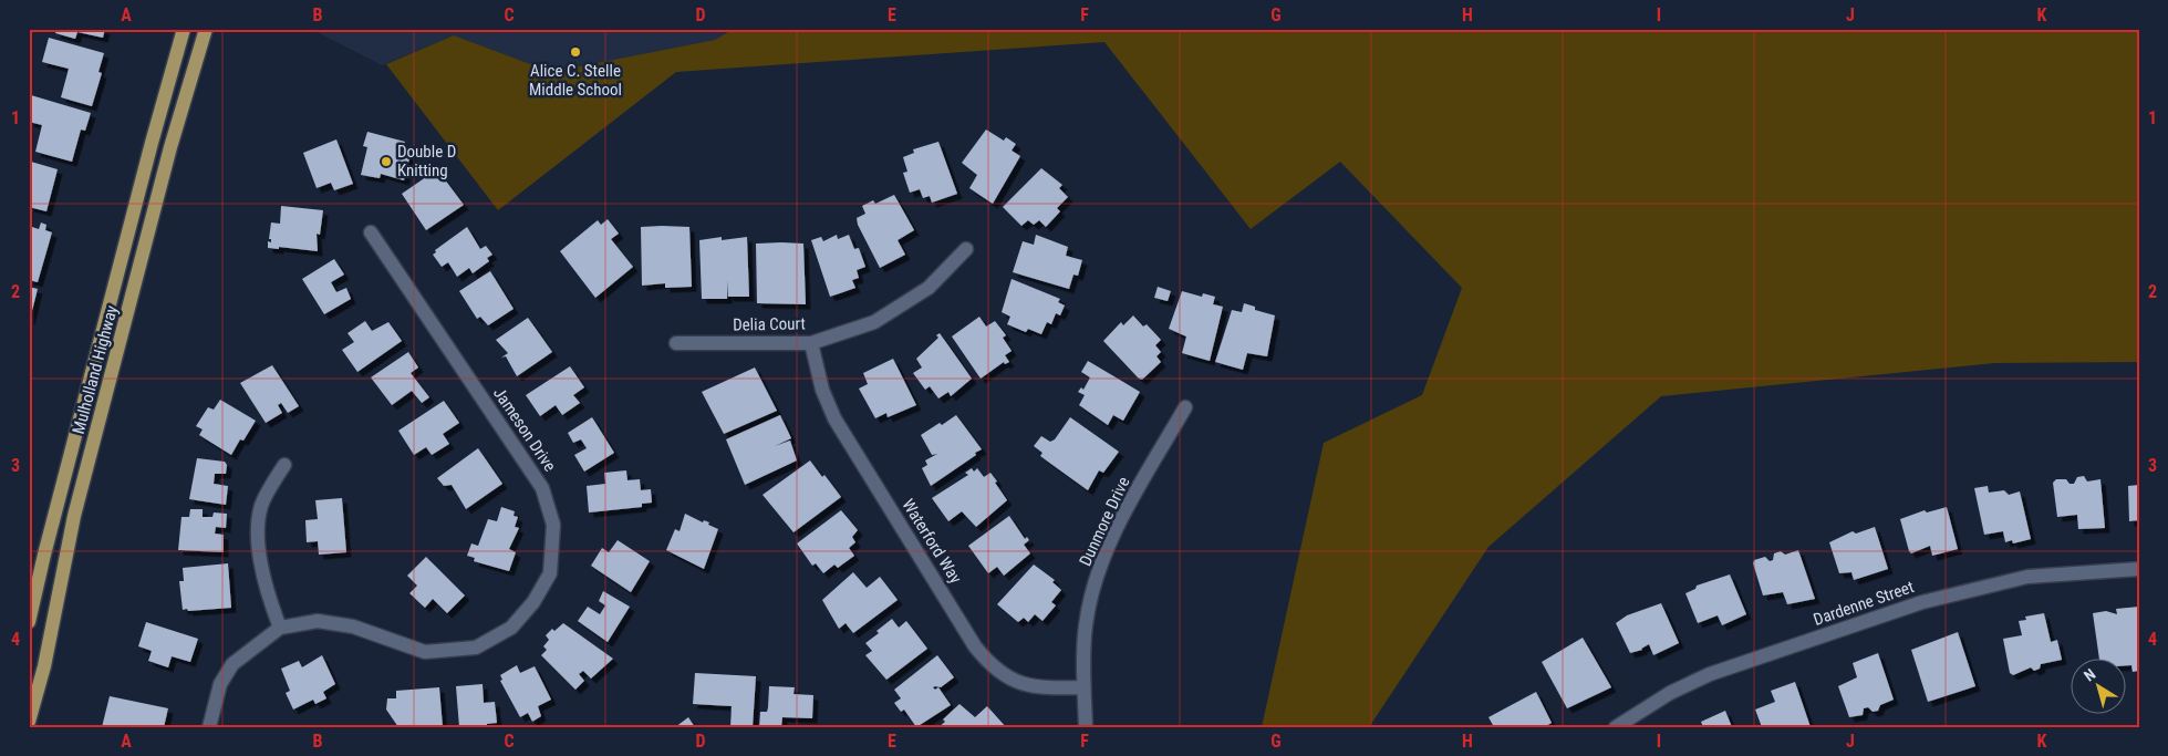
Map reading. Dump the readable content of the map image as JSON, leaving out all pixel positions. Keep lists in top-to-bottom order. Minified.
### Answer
{"streets":{"main road":["Mulholland Highway"],"street":["Delia Court","Jameson Drive","Dunmore Drive","Waterford Way","Dardenne Street"]},"crossings":[["Delia Court","Waterford Way"],["Dunmore Drive","Waterford Way"]],"places":["Alice C. Stelle Middle School","Double D Knitting"],"north":"top left","grid":{"columns":["A","B","C","D","E","F","G","H","I","J","K"],"rows":["1","2","3","4"]}}
